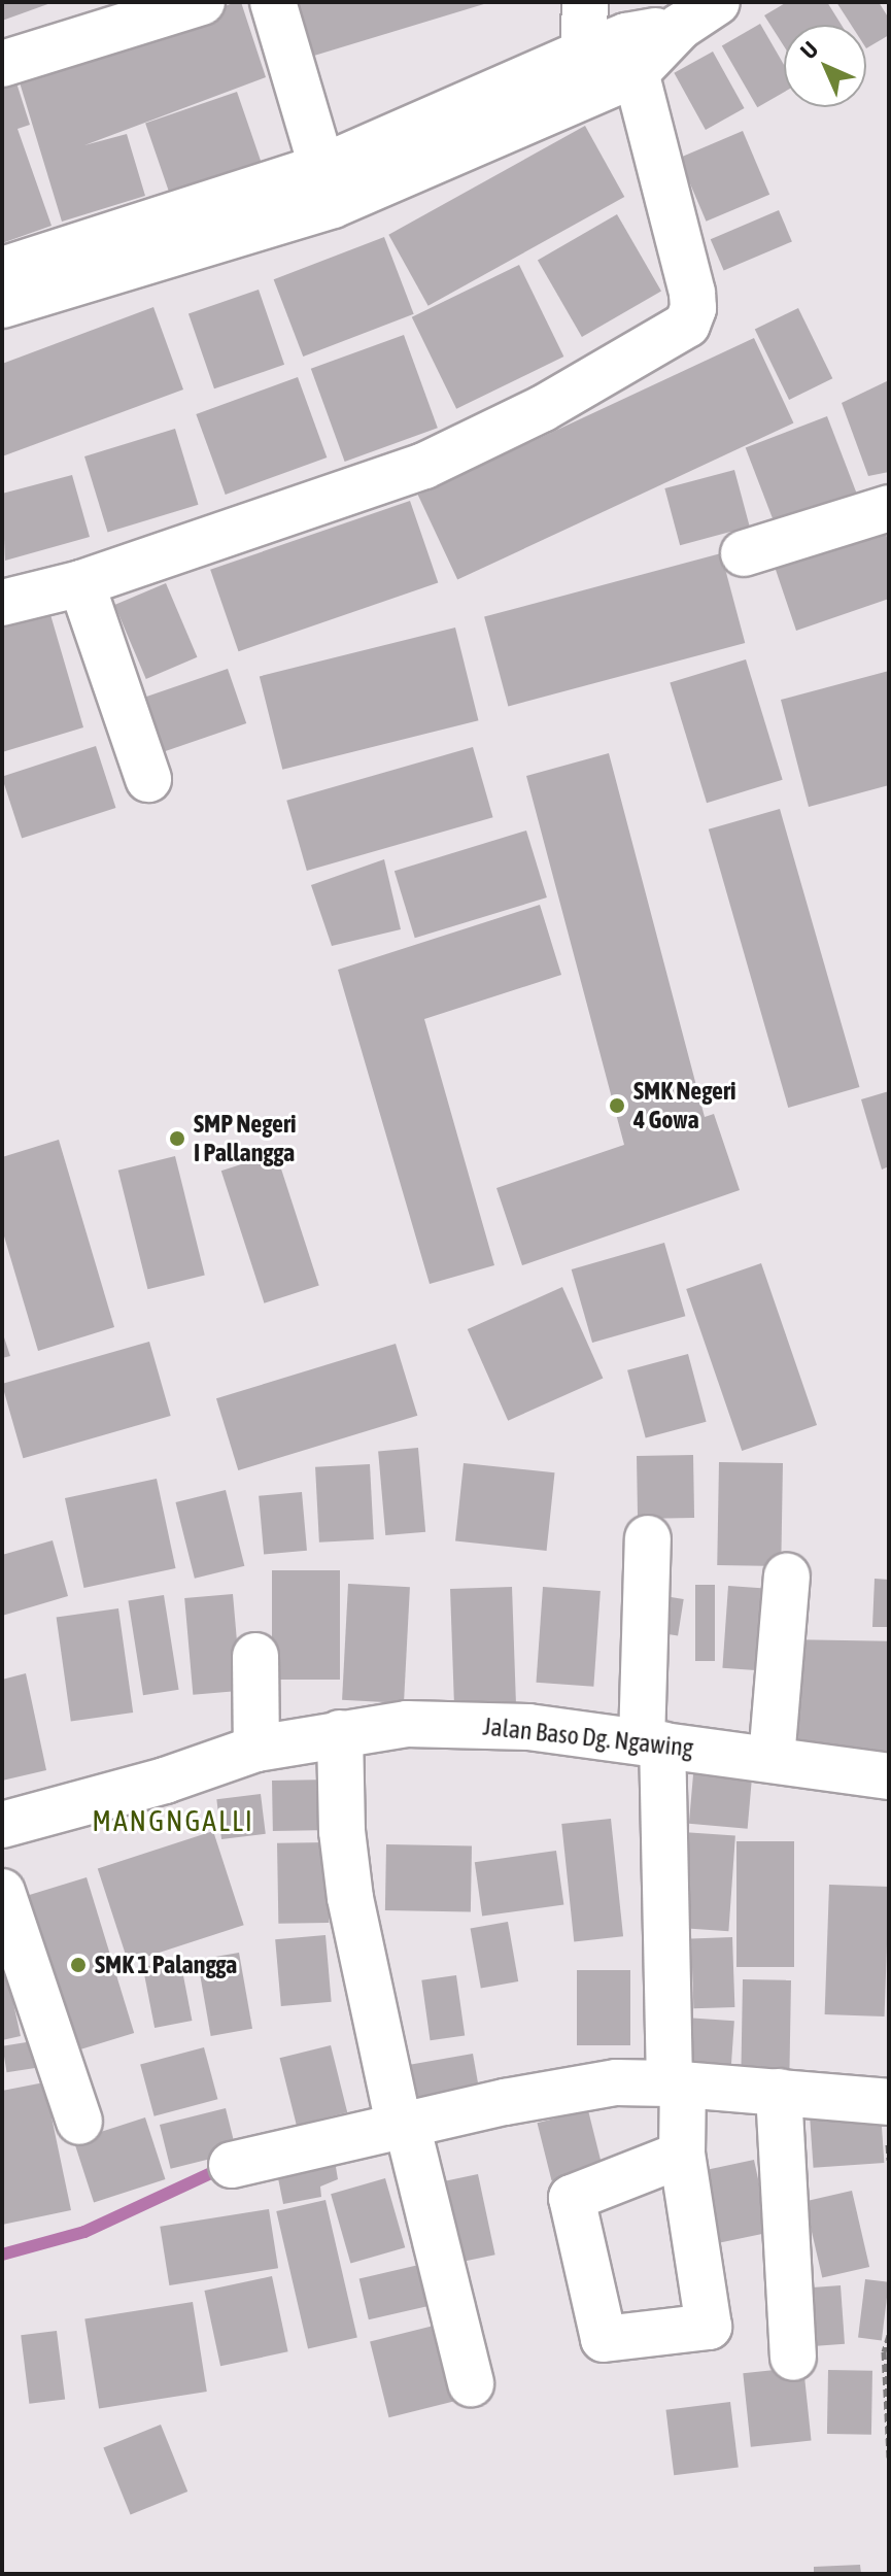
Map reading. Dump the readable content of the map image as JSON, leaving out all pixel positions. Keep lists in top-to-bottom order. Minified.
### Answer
{"streets":{"street":["Jalan Baso Dg. Ngawing"]},"districts":["MANGNGALLI"],"places":["SMK Negeri 4 Gowa","SMP Negeri I Pallangga","SMK 1 Palangga"],"north":"top left"}
